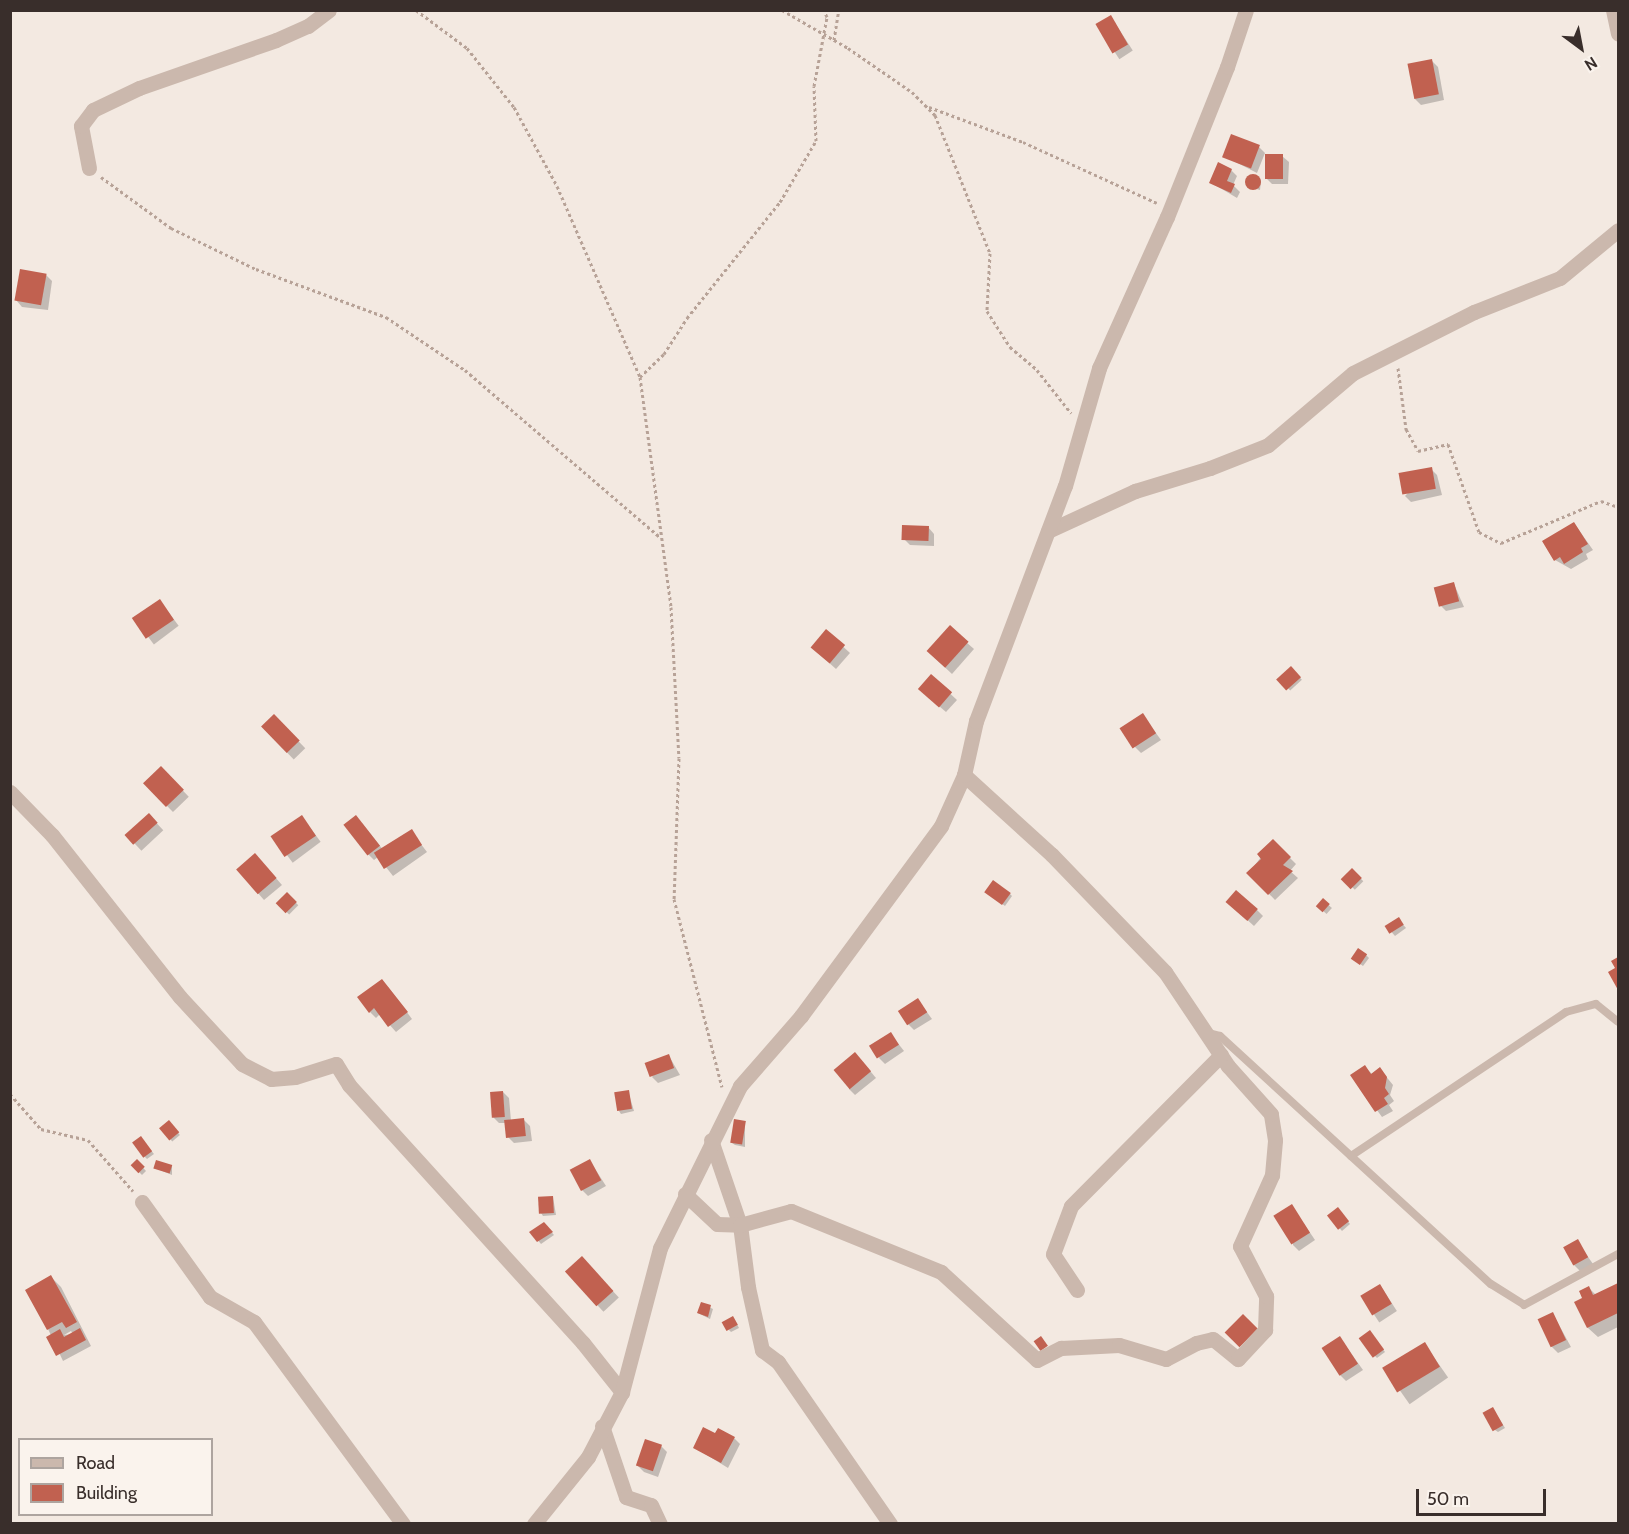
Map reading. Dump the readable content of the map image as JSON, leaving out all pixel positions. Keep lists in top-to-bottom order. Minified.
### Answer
{"legend":["Road","Building"],"scale_bar":"50 m","north":"bottom right"}
